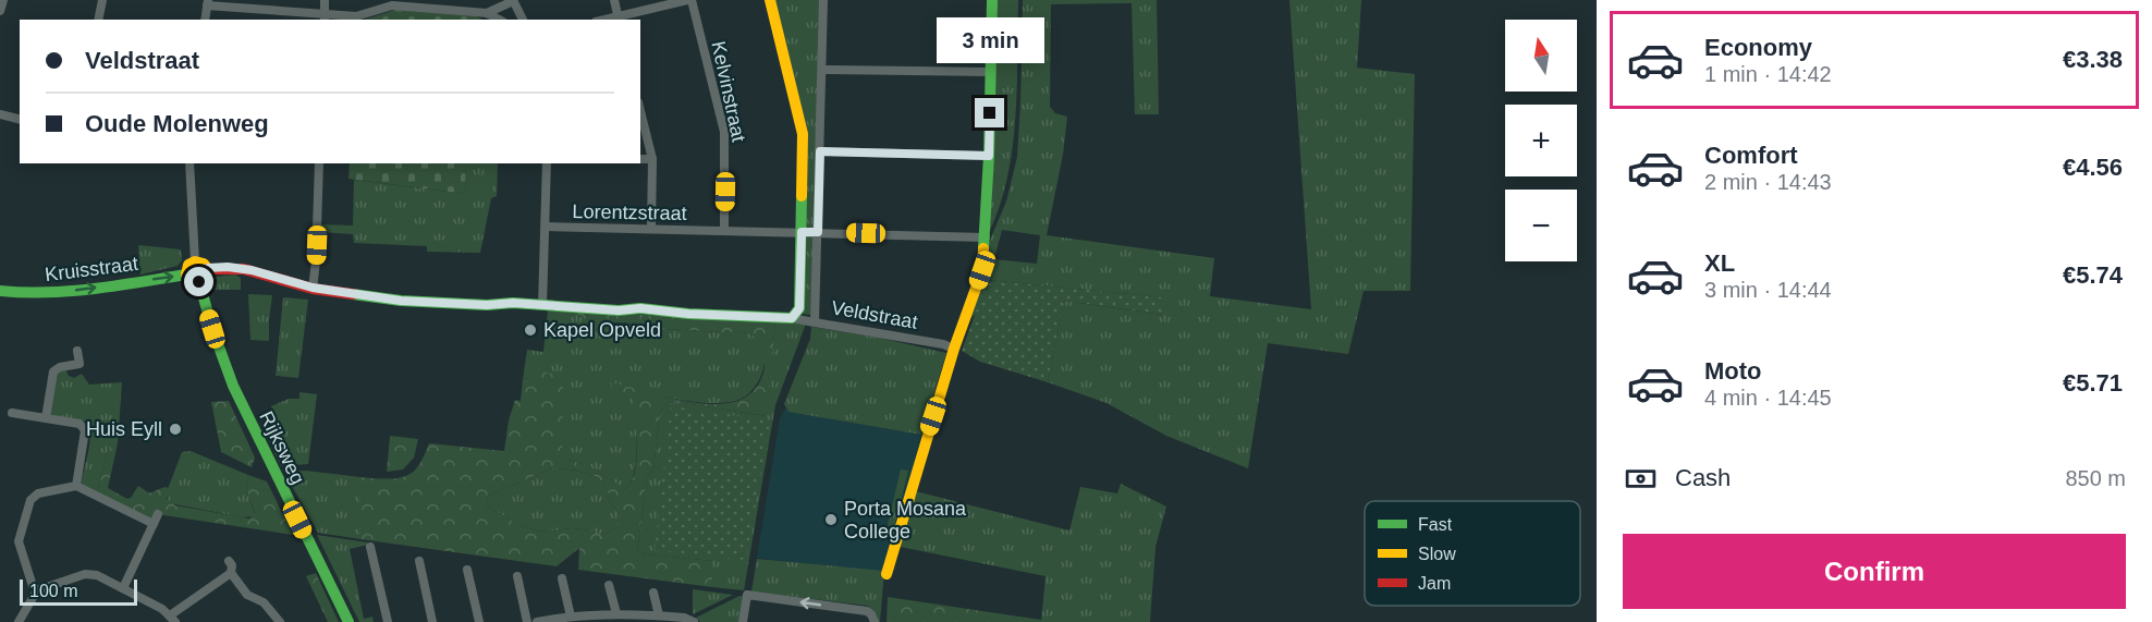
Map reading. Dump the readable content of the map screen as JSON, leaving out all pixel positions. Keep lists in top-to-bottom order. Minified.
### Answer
{"streets":{"street":["Kelvinstraat","Lorentzstraat","Kruisstraat","Veldstraat","Rijksweg"]},"crossings":[["Kelvinstraat","Lorentzstraat"],["Kruisstraat","Veldstraat"],["Kruisstraat","Rijksweg"],["Veldstraat","Rijksweg"]],"one_way":["Kruisstraat"],"places":["Kapel Opveld","Huis Eyll","Porta Mosana College"],"legend":["Fast","Slow","Jam"],"scale_bar":"100 m","north":"top","page":{"list":[{"name":"Economy","note":"1 min · 14:42","value":"€3.38"},{"name":"Comfort","note":"2 min · 14:43","value":"€4.56"},{"name":"XL","note":"3 min · 14:44","value":"€5.74"},{"name":"Moto","note":"4 min · 14:45","value":"€5.71"}],"bubble":"3 min","map_buttons":["+","−"],"banner":["Veldstraat","Oude Molenweg"],"pay":["Cash","850 m"],"buttons":"Confirm","scale":"100 m"}}
